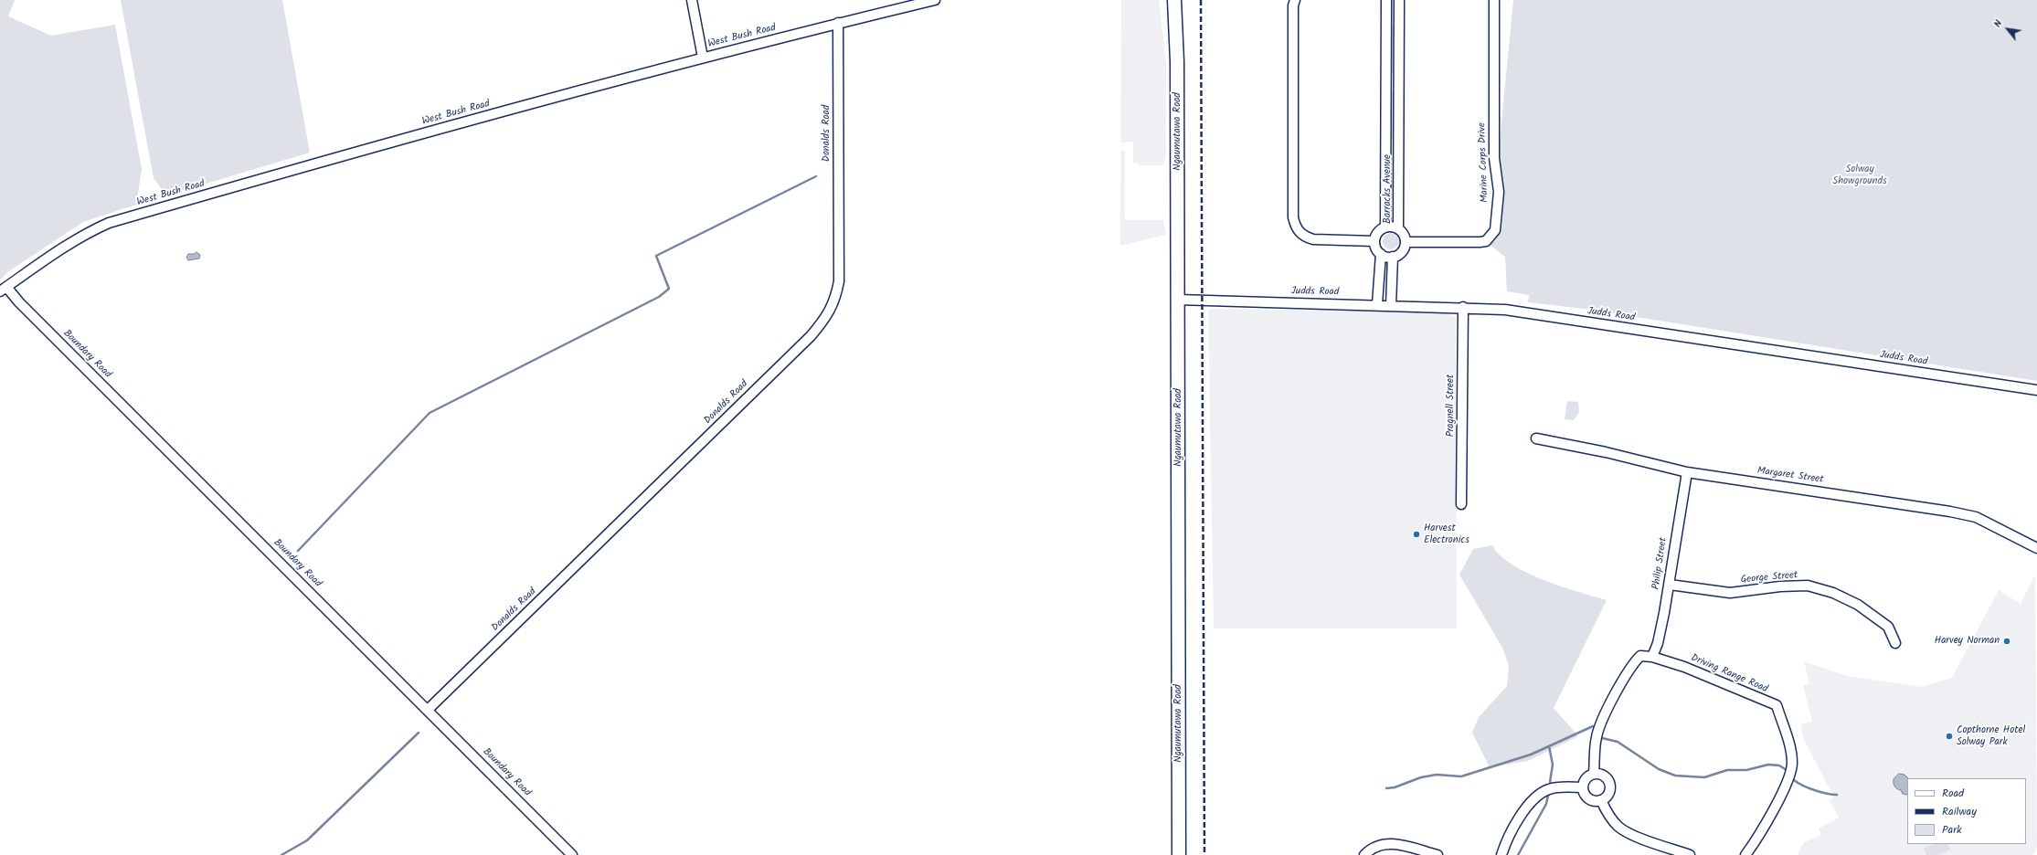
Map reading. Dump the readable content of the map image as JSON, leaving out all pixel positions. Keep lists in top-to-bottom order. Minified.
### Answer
{"streets":{"main road":["Ngaumutawa Road"],"street":["West Bush Road","Donalds Road","Marine Corps Drive","Barracks Avenue","Judds Road","Boundary Road","Pragnell Street","Margaret Street","Philip Street","George Street","Driving Range Road"]},"crossings":[["West Bush Road","Donalds Road"],["West Bush Road","Boundary Road"],["Ngaumutawa Road","Judds Road"],["Donalds Road","Boundary Road"],["Marine Corps Drive","Barracks Avenue"],["Judds Road","Pragnell Street"],["Margaret Street","Philip Street"],["Philip Street","George Street"],["Philip Street","Driving Range Road"]],"parks":["Solway Showgrounds"],"places":["Harvest Electronics","Harvey Norman","Copthorne Hotel Solway Park"],"legend":["Road","Railway","Park"],"north":"top left"}
